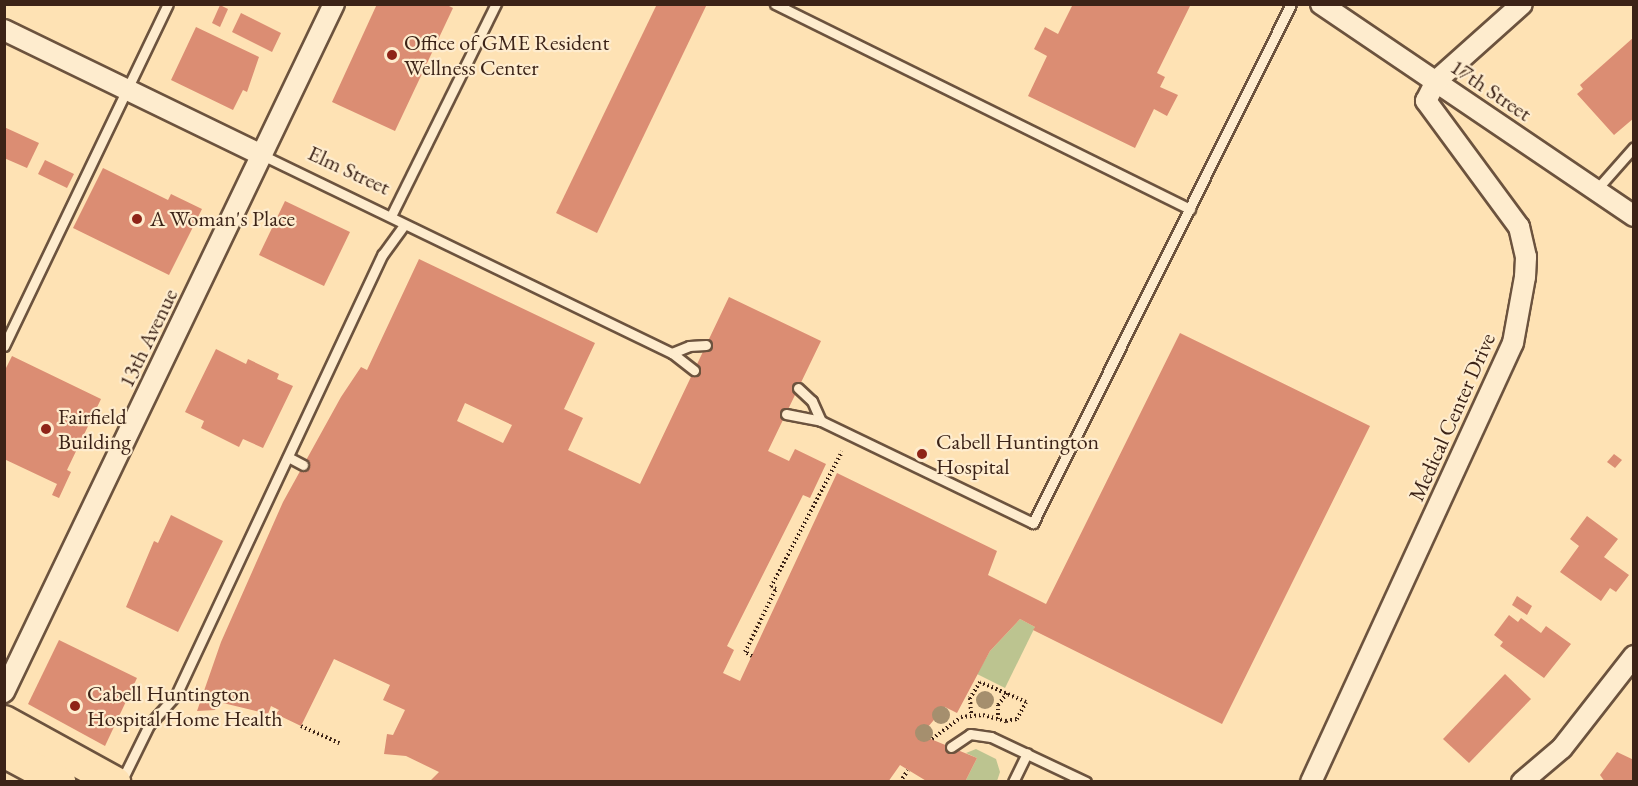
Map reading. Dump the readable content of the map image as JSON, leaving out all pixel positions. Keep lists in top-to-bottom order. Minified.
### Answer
{"streets":{"street":["17th Street","Elm Street","13th Avenue","Medical Center Drive"]},"crossings":[["17th Street","Medical Center Drive"],["Elm Street","13th Avenue"]],"places":["Office of GME Resident Wellness Center","A Woman's Place","Fairfield Building","Cabell Huntington Hospital","Cabell Huntington Hospital Home Health"]}
